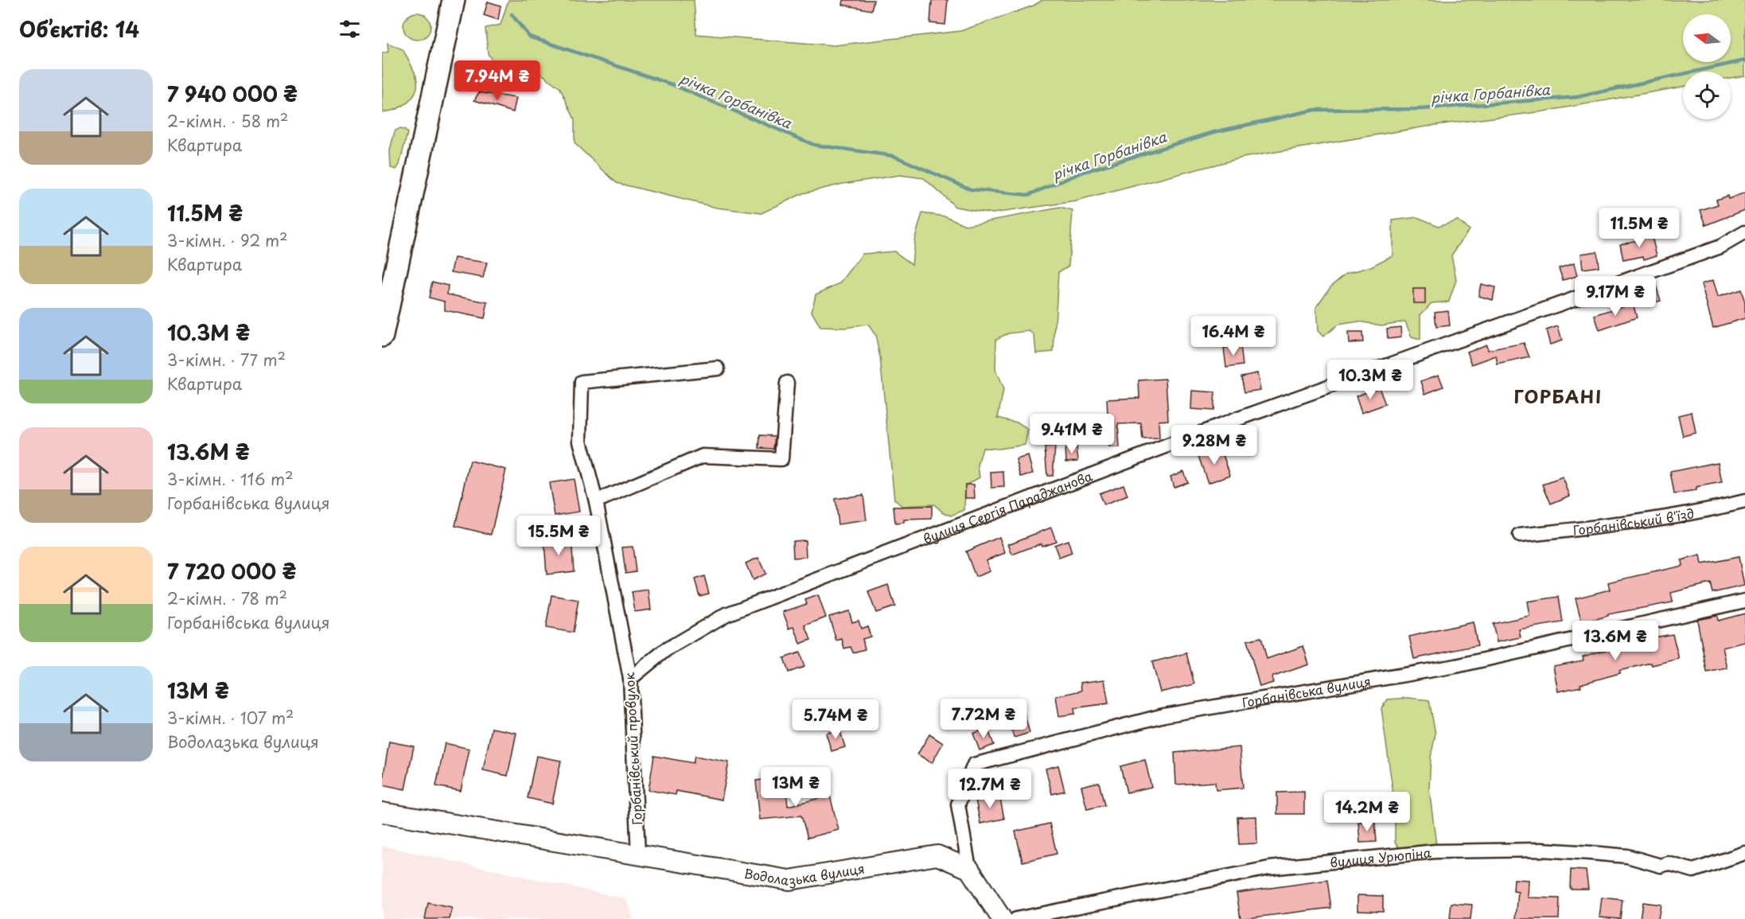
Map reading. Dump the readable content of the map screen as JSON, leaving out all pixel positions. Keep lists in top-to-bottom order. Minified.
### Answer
{"streets":{"street":["вулиця Сергія Параджанова","Горбанівський в'їзд","Горбанівська вулиця","Горбанівський провулок","вулиця Урюпіна","Водолазька вулиця"]},"crossings":[["вулиця Сергія Параджанова","Горбанівський провулок"],["Горбанівська вулиця","Водолазька вулиця"],["Горбанівський провулок","Водолазька вулиця"]],"districts":["ГОРБАНІ"],"water":["річка Горбанівка"],"north":"left","page":{"heading":"Об’єктів: 14","list":[{"name":"7 940 000 ₴","note":"2-кімн. · 58 m² · Квартира"},{"name":"11.5M ₴","note":"3-кімн. · 92 m² · Квартира"},{"name":"10.3M ₴","note":"3-кімн. · 77 m² · Квартира"},{"name":"13.6M ₴","note":"3-кімн. · 116 m² · Горбанівська вулиця"},{"name":"7 720 000 ₴","note":"2-кімн. · 78 m² · Горбанівська вулиця"},{"name":"13M ₴","note":"3-кімн. · 107 m² · Водолазька вулиця"}],"price":["7.94M ₴","11.5M ₴","9.17M ₴","16.4M ₴","10.3M ₴","9.41M ₴","9.28M ₴","15.5M ₴","13.6M ₴","7.72M ₴","5.74M ₴","13M ₴","12.7M ₴","14.2M ₴"]}}
